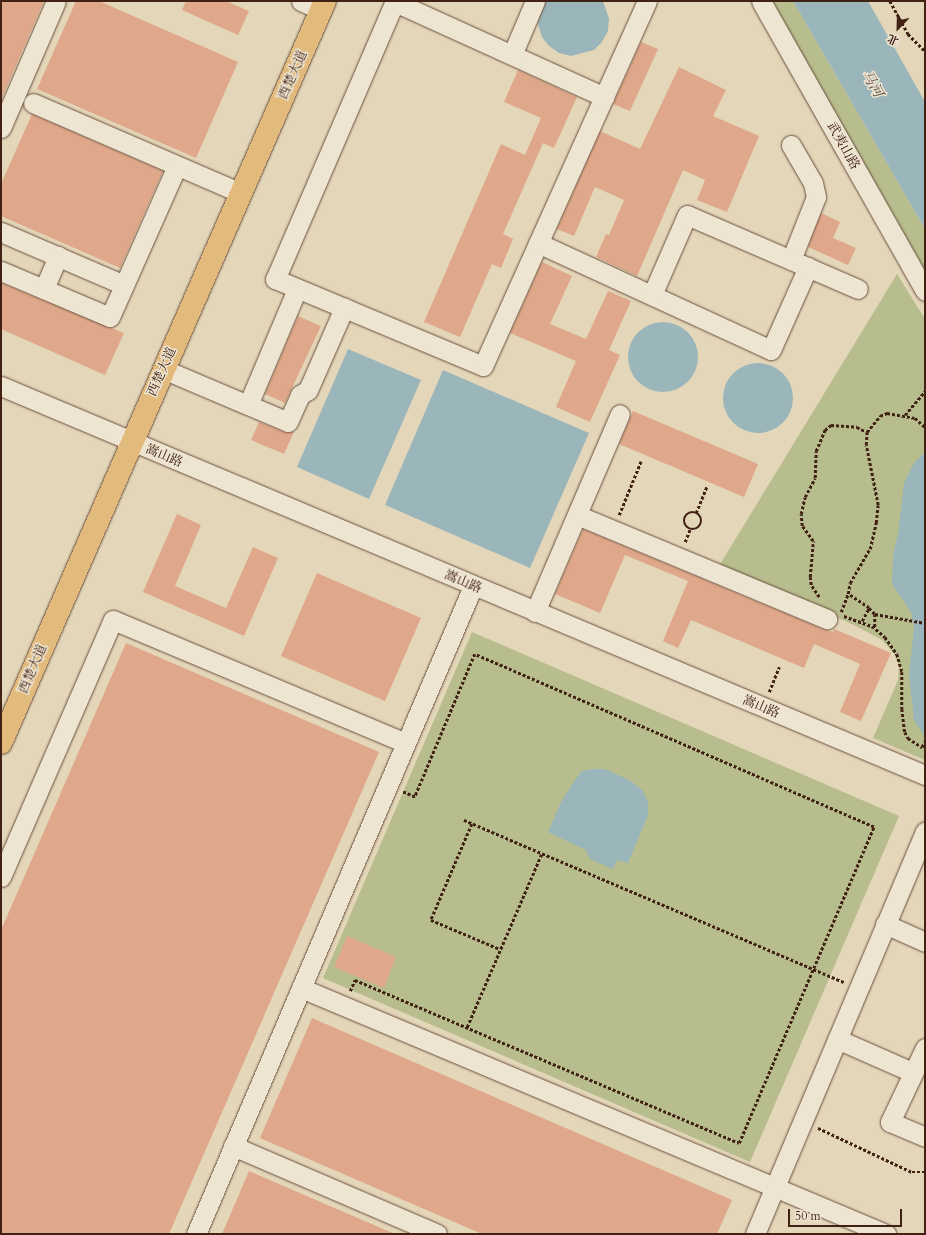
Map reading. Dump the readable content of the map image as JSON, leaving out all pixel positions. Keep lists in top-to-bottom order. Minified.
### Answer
{"streets":{"main road":["西楚大道"],"street":["武夷山路","嵩山路"]},"crossings":[["西楚大道","嵩山路"]],"water":["马河"],"scale_bar":"50 m","north":"bottom left"}
